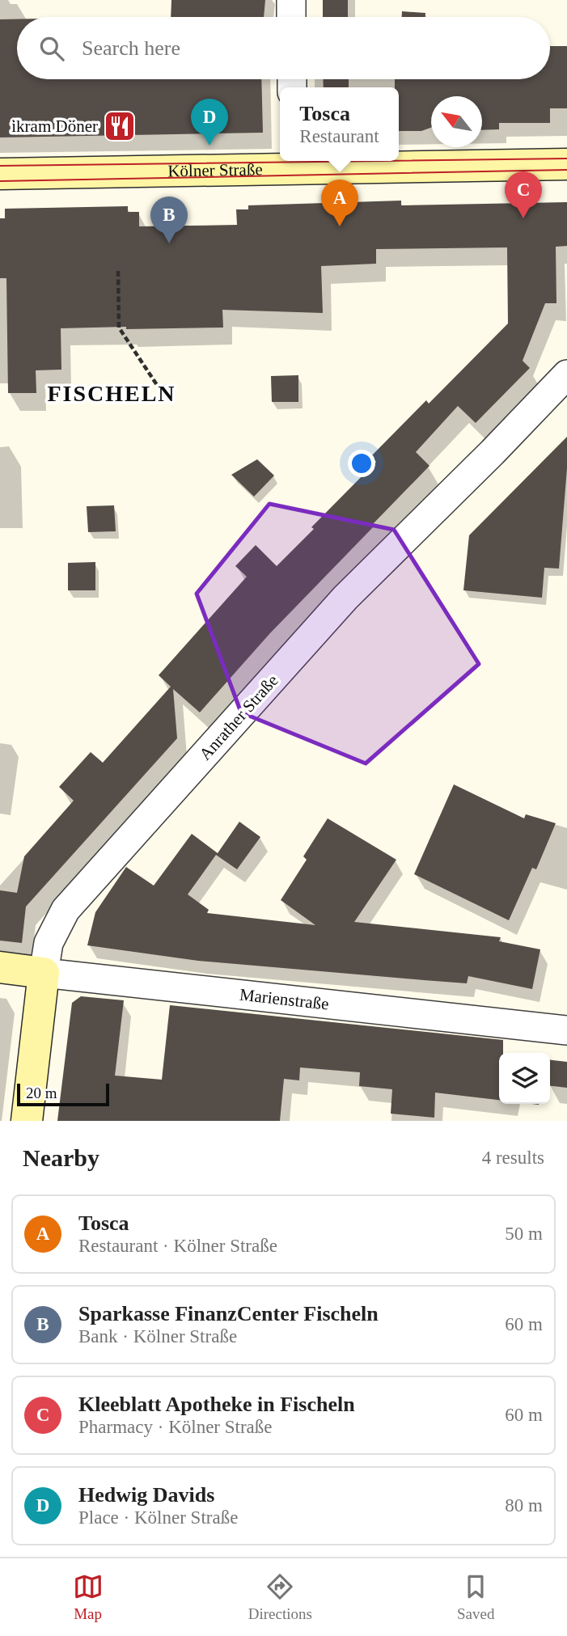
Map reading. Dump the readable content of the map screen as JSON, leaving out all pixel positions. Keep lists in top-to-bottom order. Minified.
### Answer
{"streets":{"main road":["Kölner Straße","Anrather Straße","Marienstraße"]},"crossings":[["Anrather Straße","Marienstraße"]],"districts":["FISCHELN"],"places":{"restaurant":["ikram Döner"]},"scale_bar":"20 m","north":"top left","page":{"search":"Search here","popup":["Tosca","Restaurant"],"pins":["D","C","A","B"],"scale":"20 m","heading":["Nearby","4 results"],"list":[{"mark":"A","name":"Tosca","note":"Restaurant · Kölner Straße","value":"50 m"},{"mark":"B","name":"Sparkasse FinanzCenter Fischeln","note":"Bank · Kölner Straße","value":"60 m"},{"mark":"C","name":"Kleeblatt Apotheke in Fischeln","note":"Pharmacy · Kölner Straße","value":"60 m"},{"mark":"D","name":"Hedwig Davids","note":"Place · Kölner Straße","value":"80 m"}],"nav":["Map","Directions","Saved"]}}
